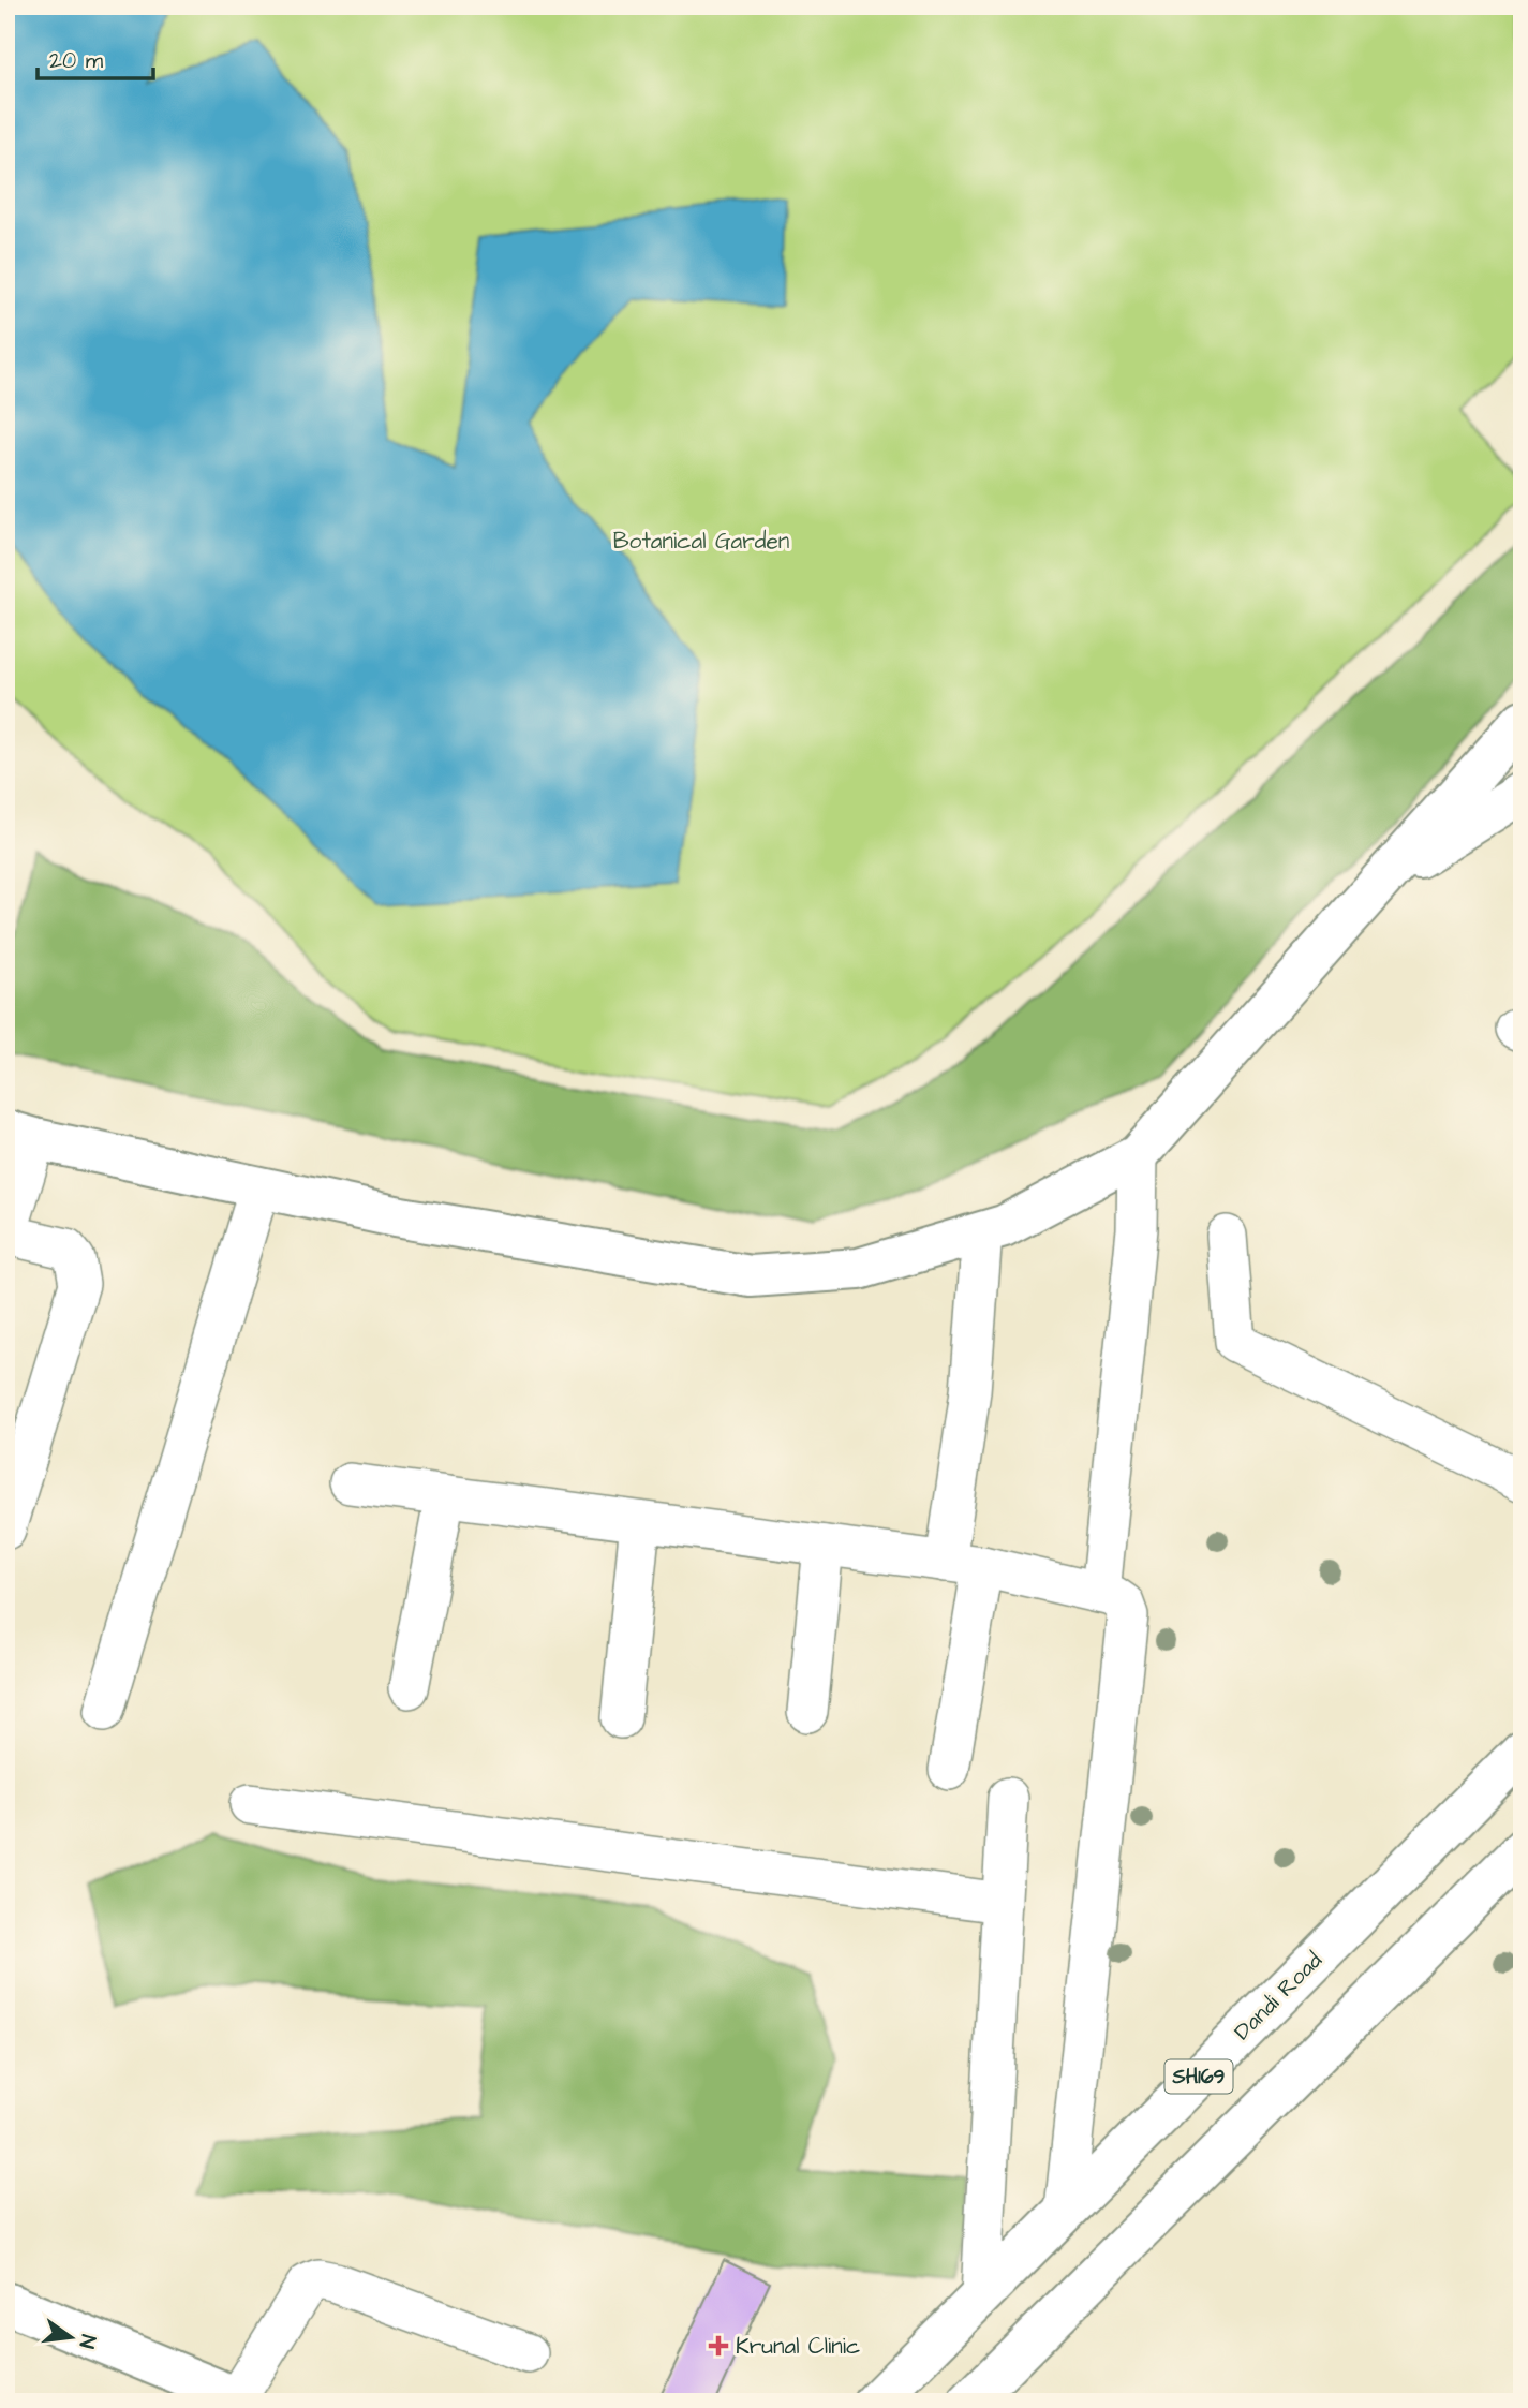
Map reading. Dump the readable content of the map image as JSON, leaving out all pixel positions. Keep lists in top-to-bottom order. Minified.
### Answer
{"streets":{"street":["Dandi Road","SH169"]},"parks":["Botanical Garden"],"places":{"health":["Krunal Clinic"]},"scale_bar":"20 m","north":"right"}
